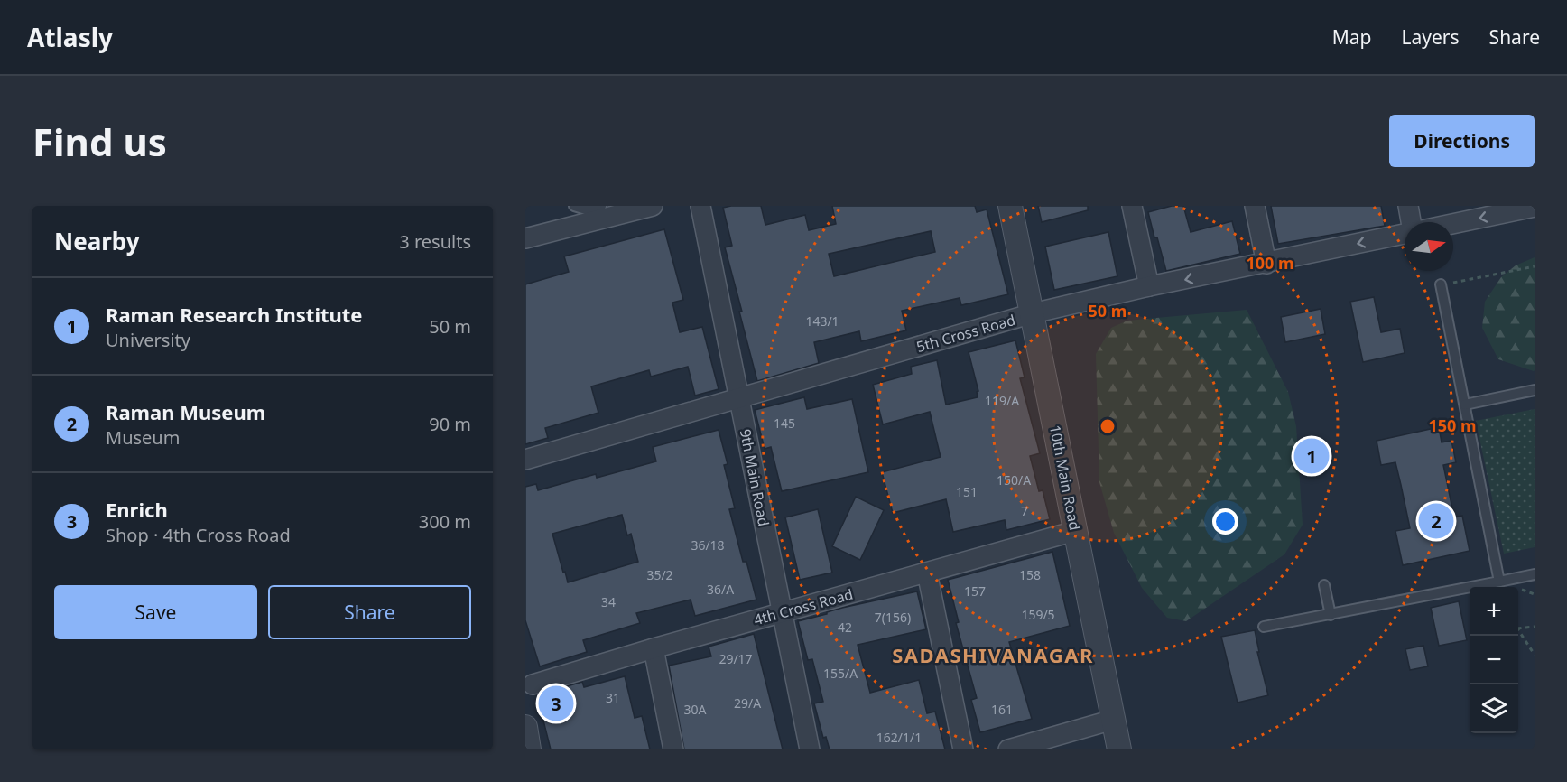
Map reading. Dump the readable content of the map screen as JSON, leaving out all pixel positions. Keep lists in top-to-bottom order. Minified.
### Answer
{"streets":{"street":["5th Cross Road","9th Main Road","10th Main Road","4th Cross Road"]},"crossings":[["5th Cross Road","9th Main Road"],["5th Cross Road","10th Main Road"],["9th Main Road","4th Cross Road"],["10th Main Road","4th Cross Road"]],"districts":["SADASHIVANAGAR"],"house_numbers":["143/1","119/A","145","150/A","151","7","36/18","35/2","158","36/A","157","34","159/5","7(156)","42","29/17","155/A","31","29/A","30A","161","162/1/1"],"north":"right","page":{"header":"Atlasly","nav":["Map","Layers","Share"],"buttons":["Directions",["Save","Share"]],"title":"Find us","heading":["Nearby","3 results"],"list":[{"mark":"1","name":"Raman Research Institute","note":"University","value":"50 m"},{"mark":"2","name":"Raman Museum","note":"Museum","value":"90 m"},{"mark":"3","name":"Enrich","note":"Shop · 4th Cross Road","value":"300 m"}],"pins":["1","2","3"],"map_buttons":["+","−"]},"rings":["100 m","50 m","150 m"]}
